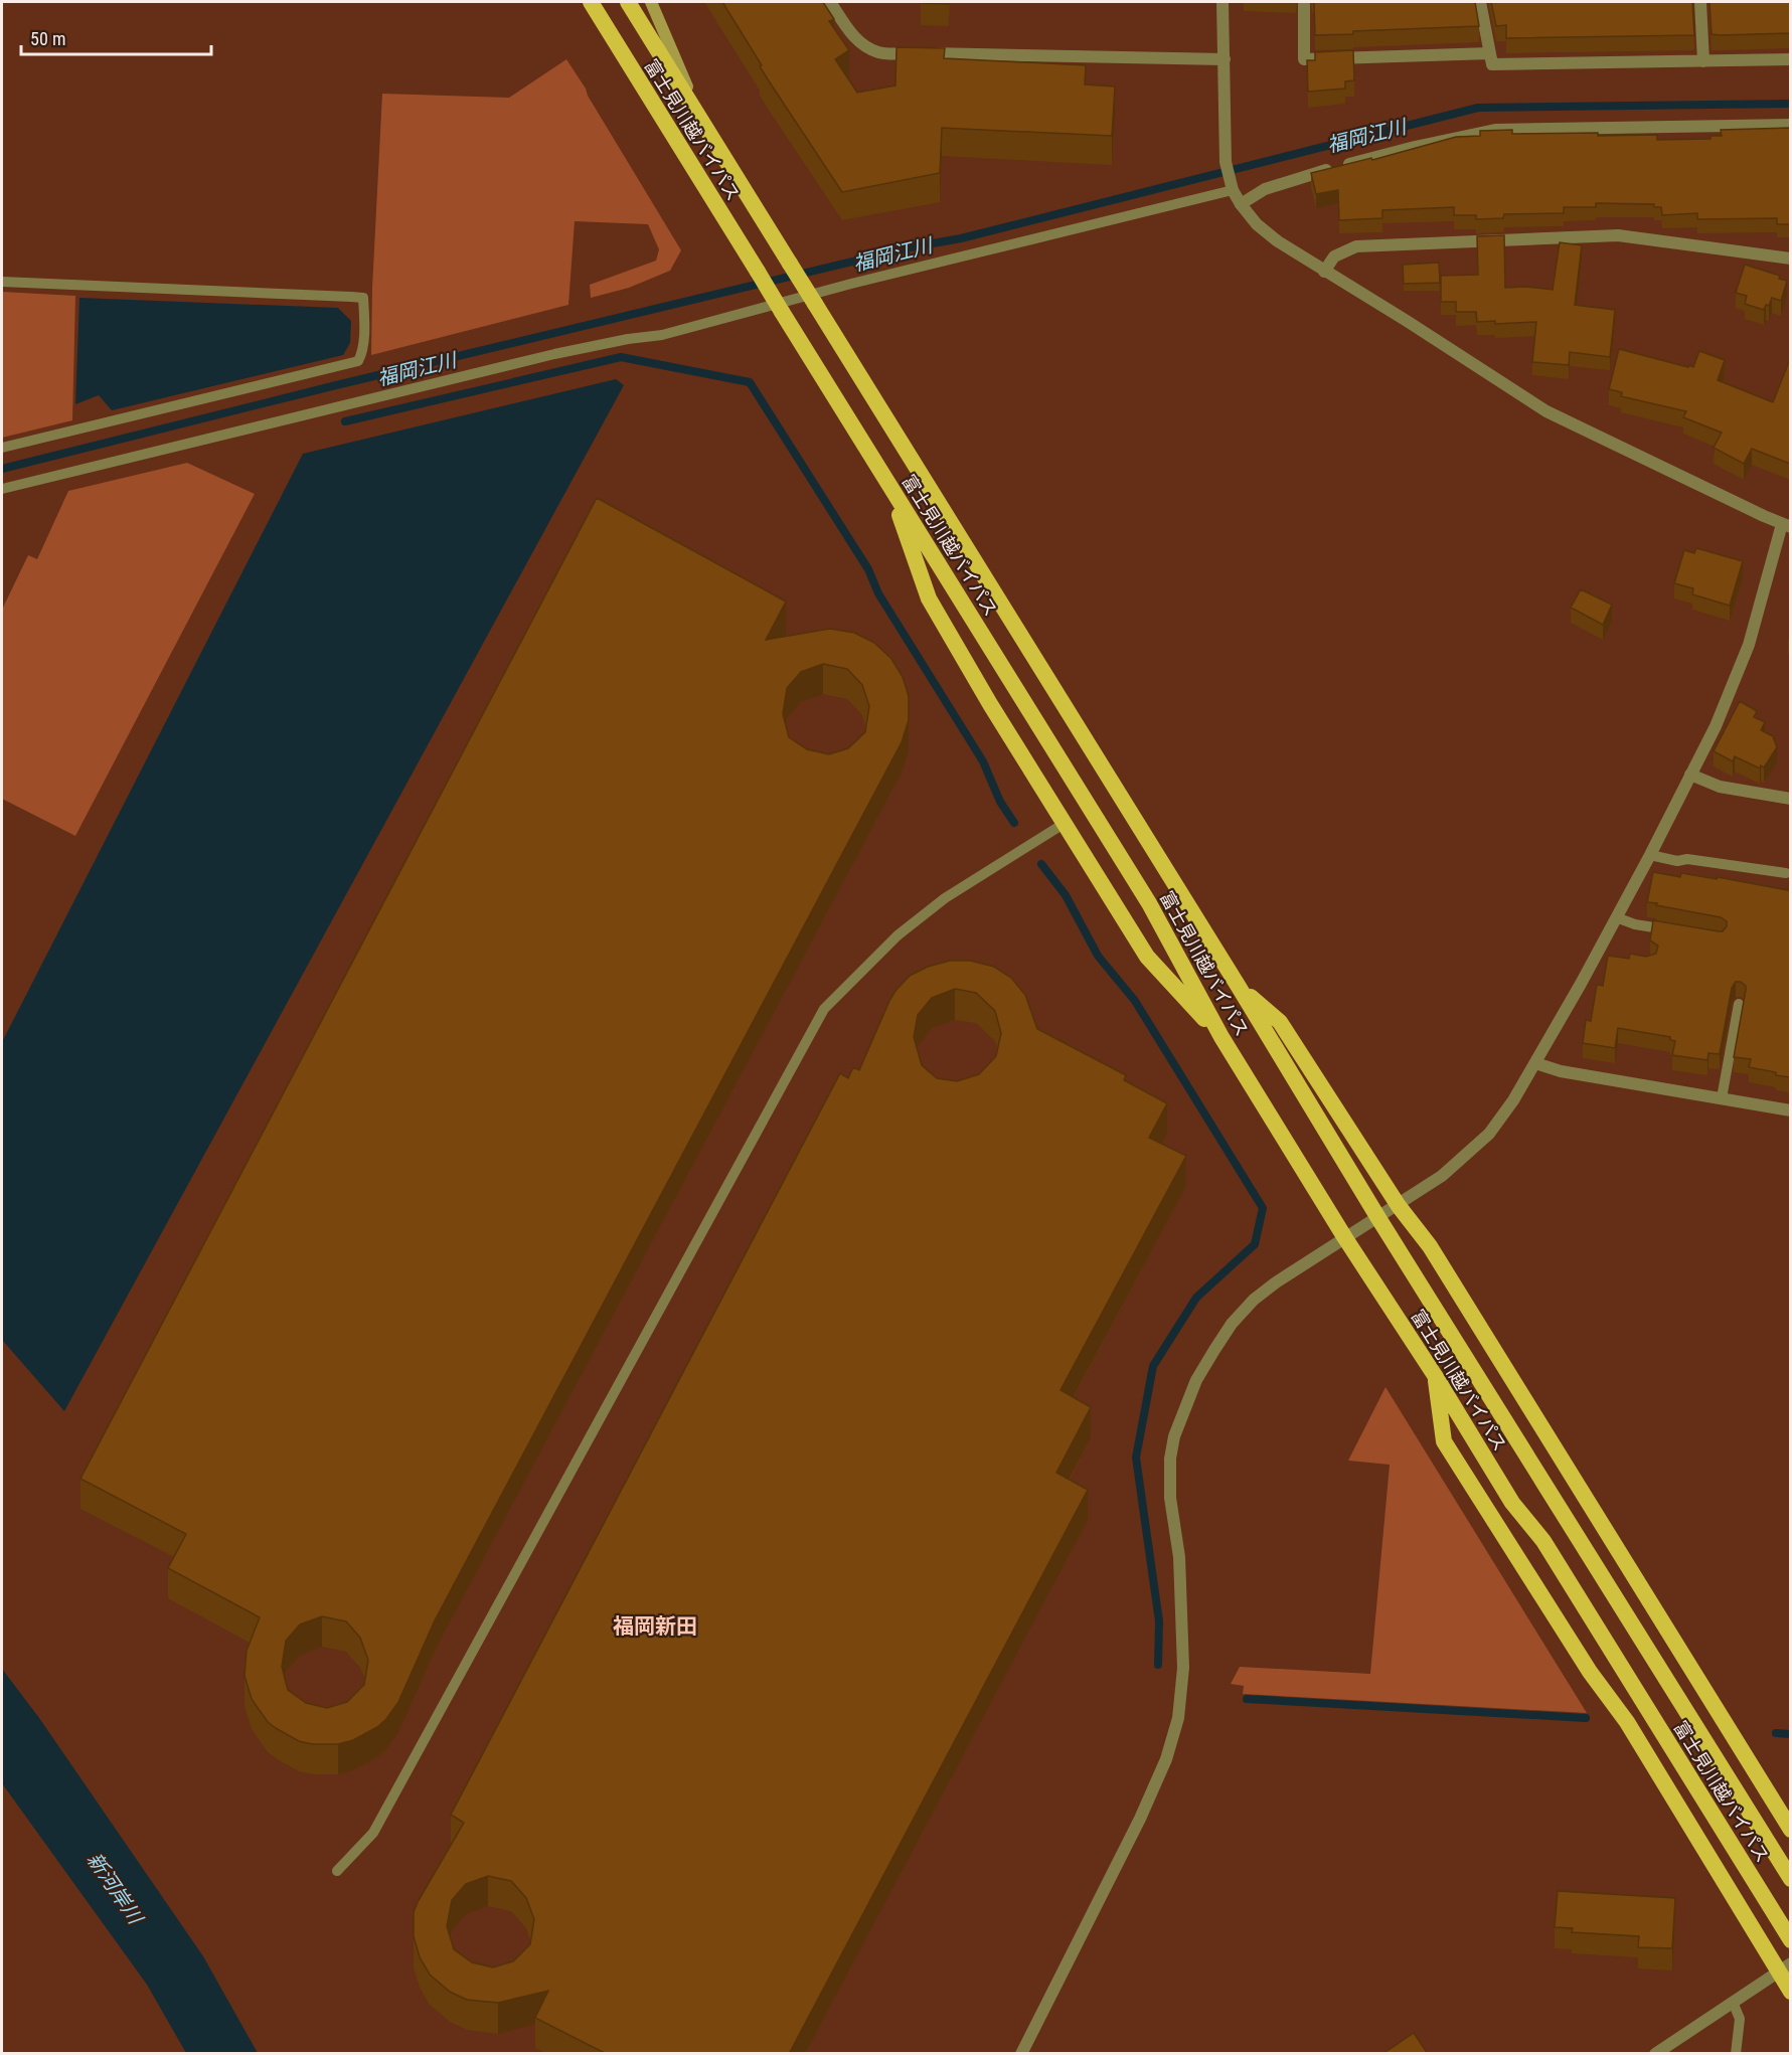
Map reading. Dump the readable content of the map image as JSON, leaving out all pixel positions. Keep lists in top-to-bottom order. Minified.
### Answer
{"streets":{"highway":["富士見川越バイパス"]},"districts":["福岡新田"],"water":["福岡江川","新河岸川"],"scale_bar":"50 m"}
